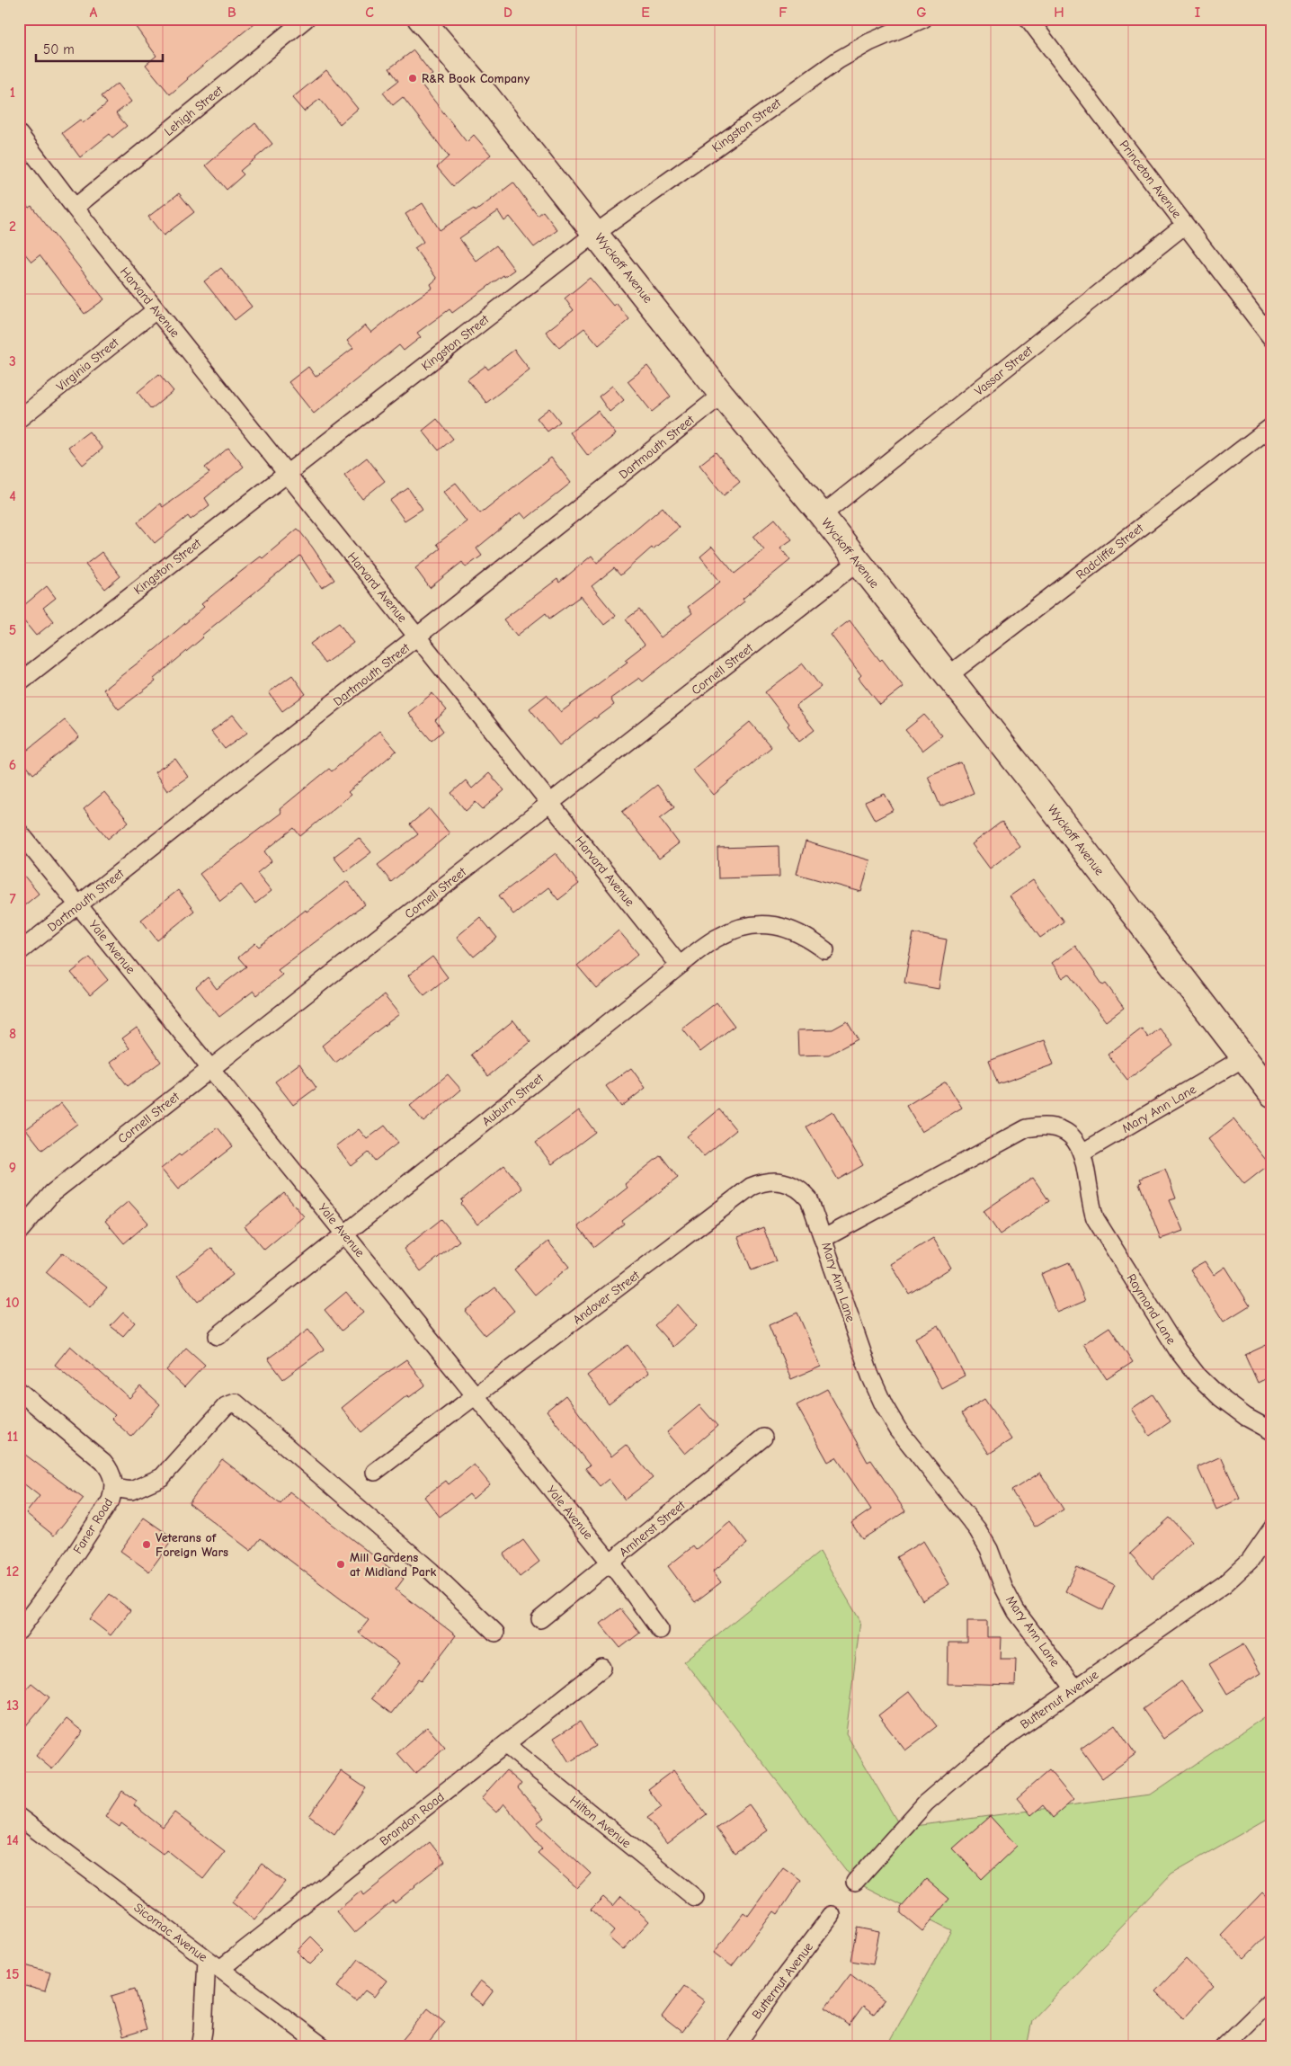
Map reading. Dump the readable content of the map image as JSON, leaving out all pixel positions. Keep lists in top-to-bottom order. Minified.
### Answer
{"streets":{"main road":["Wyckoff Avenue"],"street":["Lehigh Street","Kingston Street","Princeton Avenue","Harvard Avenue","Virginia Street","Vassar Street","Dartmouth Street","Radcliffe Street","Cornell Street","Yale Avenue","Auburn Street","Mary Ann Lane","Andover Street","Raymond Lane","Faner Road","Amherst Street","Butternut Avenue","Brandon Road","Hilton Avenue","Sicomac Avenue"]},"crossings":[["Lehigh Street","Harvard Avenue"],["Kingston Street","Wyckoff Avenue"],["Kingston Street","Harvard Avenue"],["Princeton Avenue","Vassar Street"],["Wyckoff Avenue","Vassar Street"],["Wyckoff Avenue","Dartmouth Street"],["Wyckoff Avenue","Radcliffe Street"],["Wyckoff Avenue","Cornell Street"],["Wyckoff Avenue","Mary Ann Lane"],["Harvard Avenue","Virginia Street"],["Harvard Avenue","Dartmouth Street"],["Harvard Avenue","Cornell Street"],["Harvard Avenue","Auburn Street"],["Dartmouth Street","Yale Avenue"],["Cornell Street","Yale Avenue"],["Yale Avenue","Auburn Street"],["Yale Avenue","Andover Street"],["Yale Avenue","Amherst Street"],["Mary Ann Lane","Andover Street"],["Mary Ann Lane","Raymond Lane"],["Mary Ann Lane","Butternut Avenue"],["Brandon Road","Hilton Avenue"],["Brandon Road","Sicomac Avenue"]],"places":["R&R Book Company","Veterans of Foreign Wars","Mill Gardens at Midland Park"],"scale_bar":"50 m","grid":{"columns":["A","B","C","D","E","F","G","H","I"],"rows":["1","2","3","4","5","6","7","8","9","10","11","12","13","14","15"]}}
